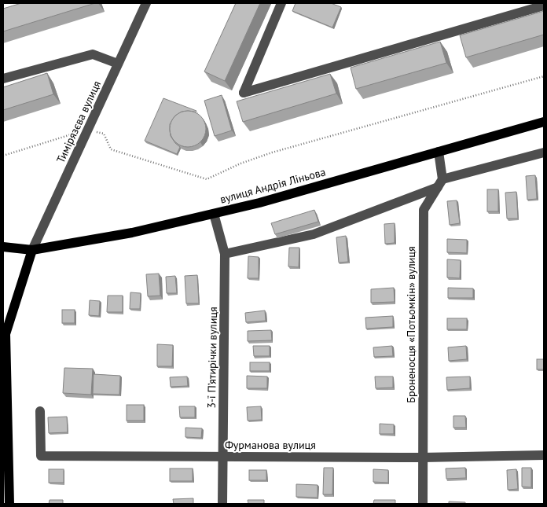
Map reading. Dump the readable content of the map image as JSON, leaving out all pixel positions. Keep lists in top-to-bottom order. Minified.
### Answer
{"streets":{"main road":["вулиця Андрія Ліньова"],"street":["Тимірязєва вулиця","Броненосця «Потьомкін» вулиця","3-ї П’ятирічки вулиця","Фурманова вулиця"]},"crossings":[["Тимірязєва вулиця","вулиця Андрія Ліньова"],["вулиця Андрія Ліньова","3-ї П’ятирічки вулиця"],["Броненосця «Потьомкін» вулиця","Фурманова вулиця"],["3-ї П’ятирічки вулиця","Фурманова вулиця"]]}
